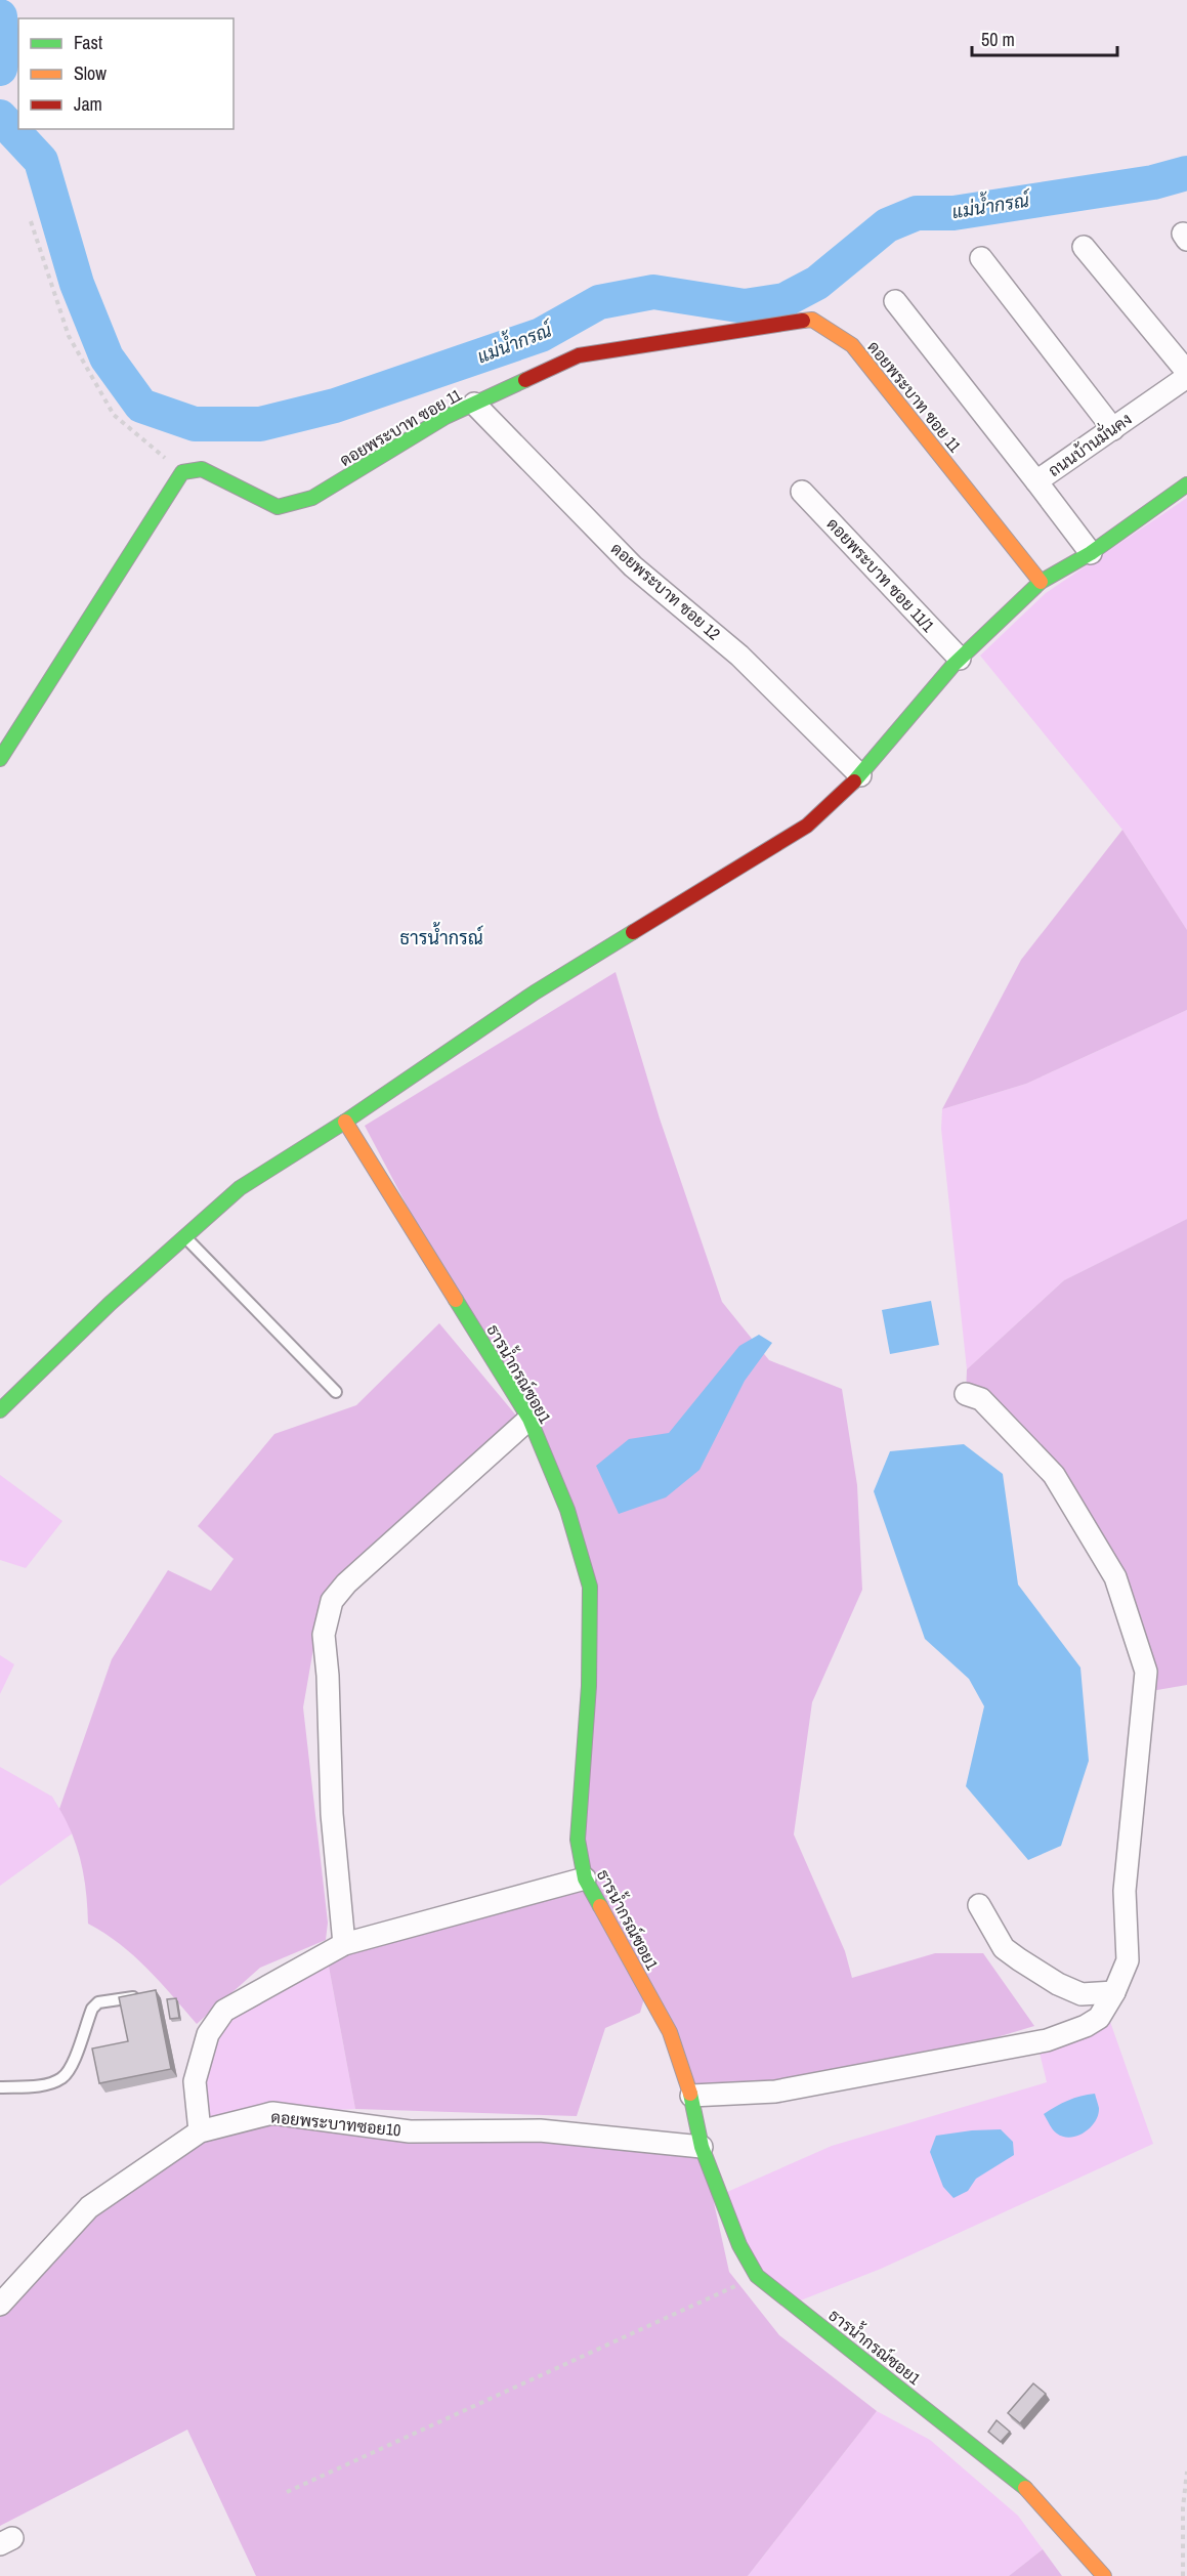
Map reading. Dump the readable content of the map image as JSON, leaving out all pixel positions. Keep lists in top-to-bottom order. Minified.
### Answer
{"streets":{"street":["ดอยพระบาท ซอย 11","ถนนบ้านมั่นคง","ดอยพระบาท ซอย 11/1","ดอยพระบาท ซอย 12","ธารน้ำกรณ์ซอย1","ดอยพระบาทซอย10"]},"crossings":[["ดอยพระบาท ซอย 11","ดอยพระบาท ซอย 12"],["ธารน้ำกรณ์ซอย1","ดอยพระบาทซอย10"]],"districts":["ธารน้ำกรณ์"],"water":["แม่น้ำกรณ์"],"legend":["Fast","Slow","Jam"],"scale_bar":"50 m"}
